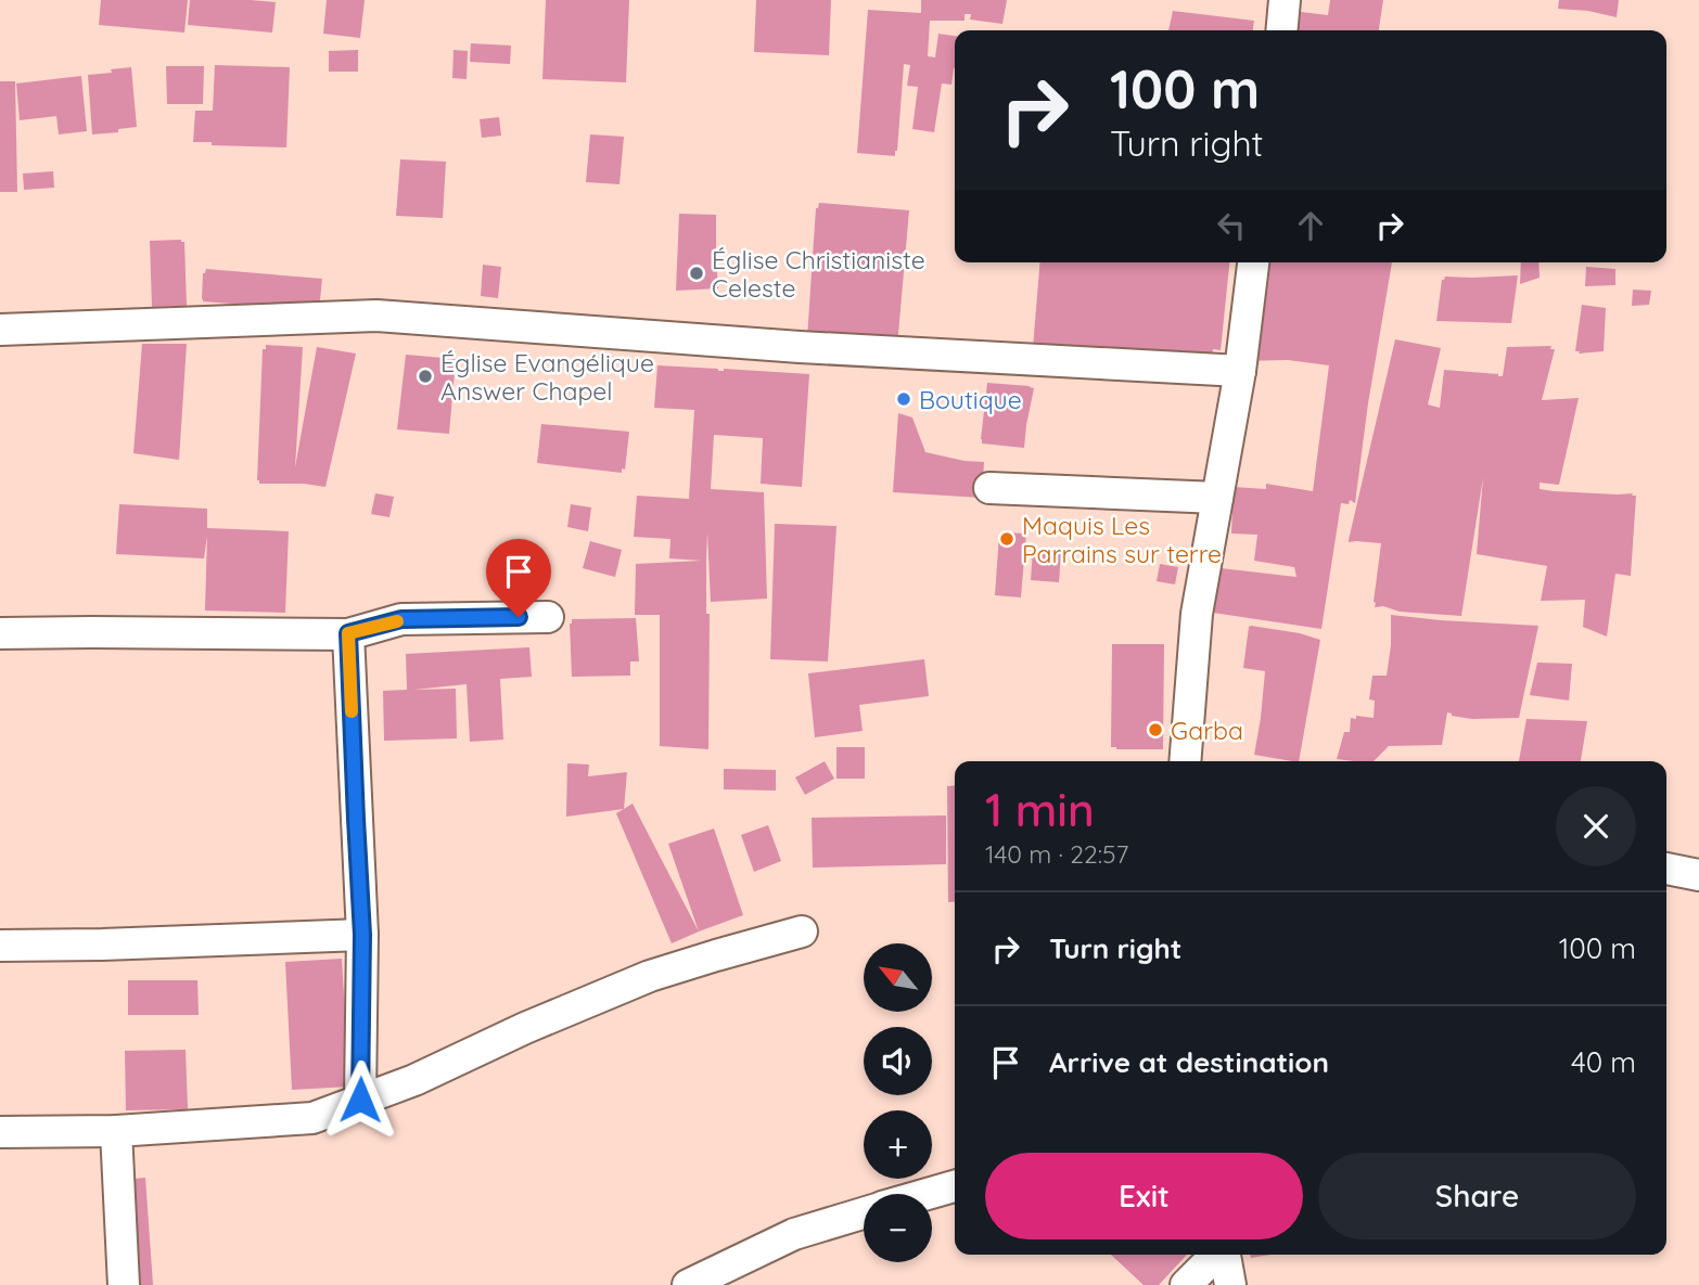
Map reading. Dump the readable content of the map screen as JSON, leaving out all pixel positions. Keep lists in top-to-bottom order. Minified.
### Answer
{"places":["Église Christianiste Celeste","Église Evangélique Answer Chapel","Boutique","Maquis Les Parrains sur terre","Garba"],"north":"top left","page":{"turn":["100 m","Turn right"],"heading":["1 min","140 m · 22:57"],"list":[{"name":"Turn right","value":"100 m"},{"name":"Arrive at destination","value":"40 m"}],"map_buttons":["+","−"],"buttons":["Exit","Share"]}}
